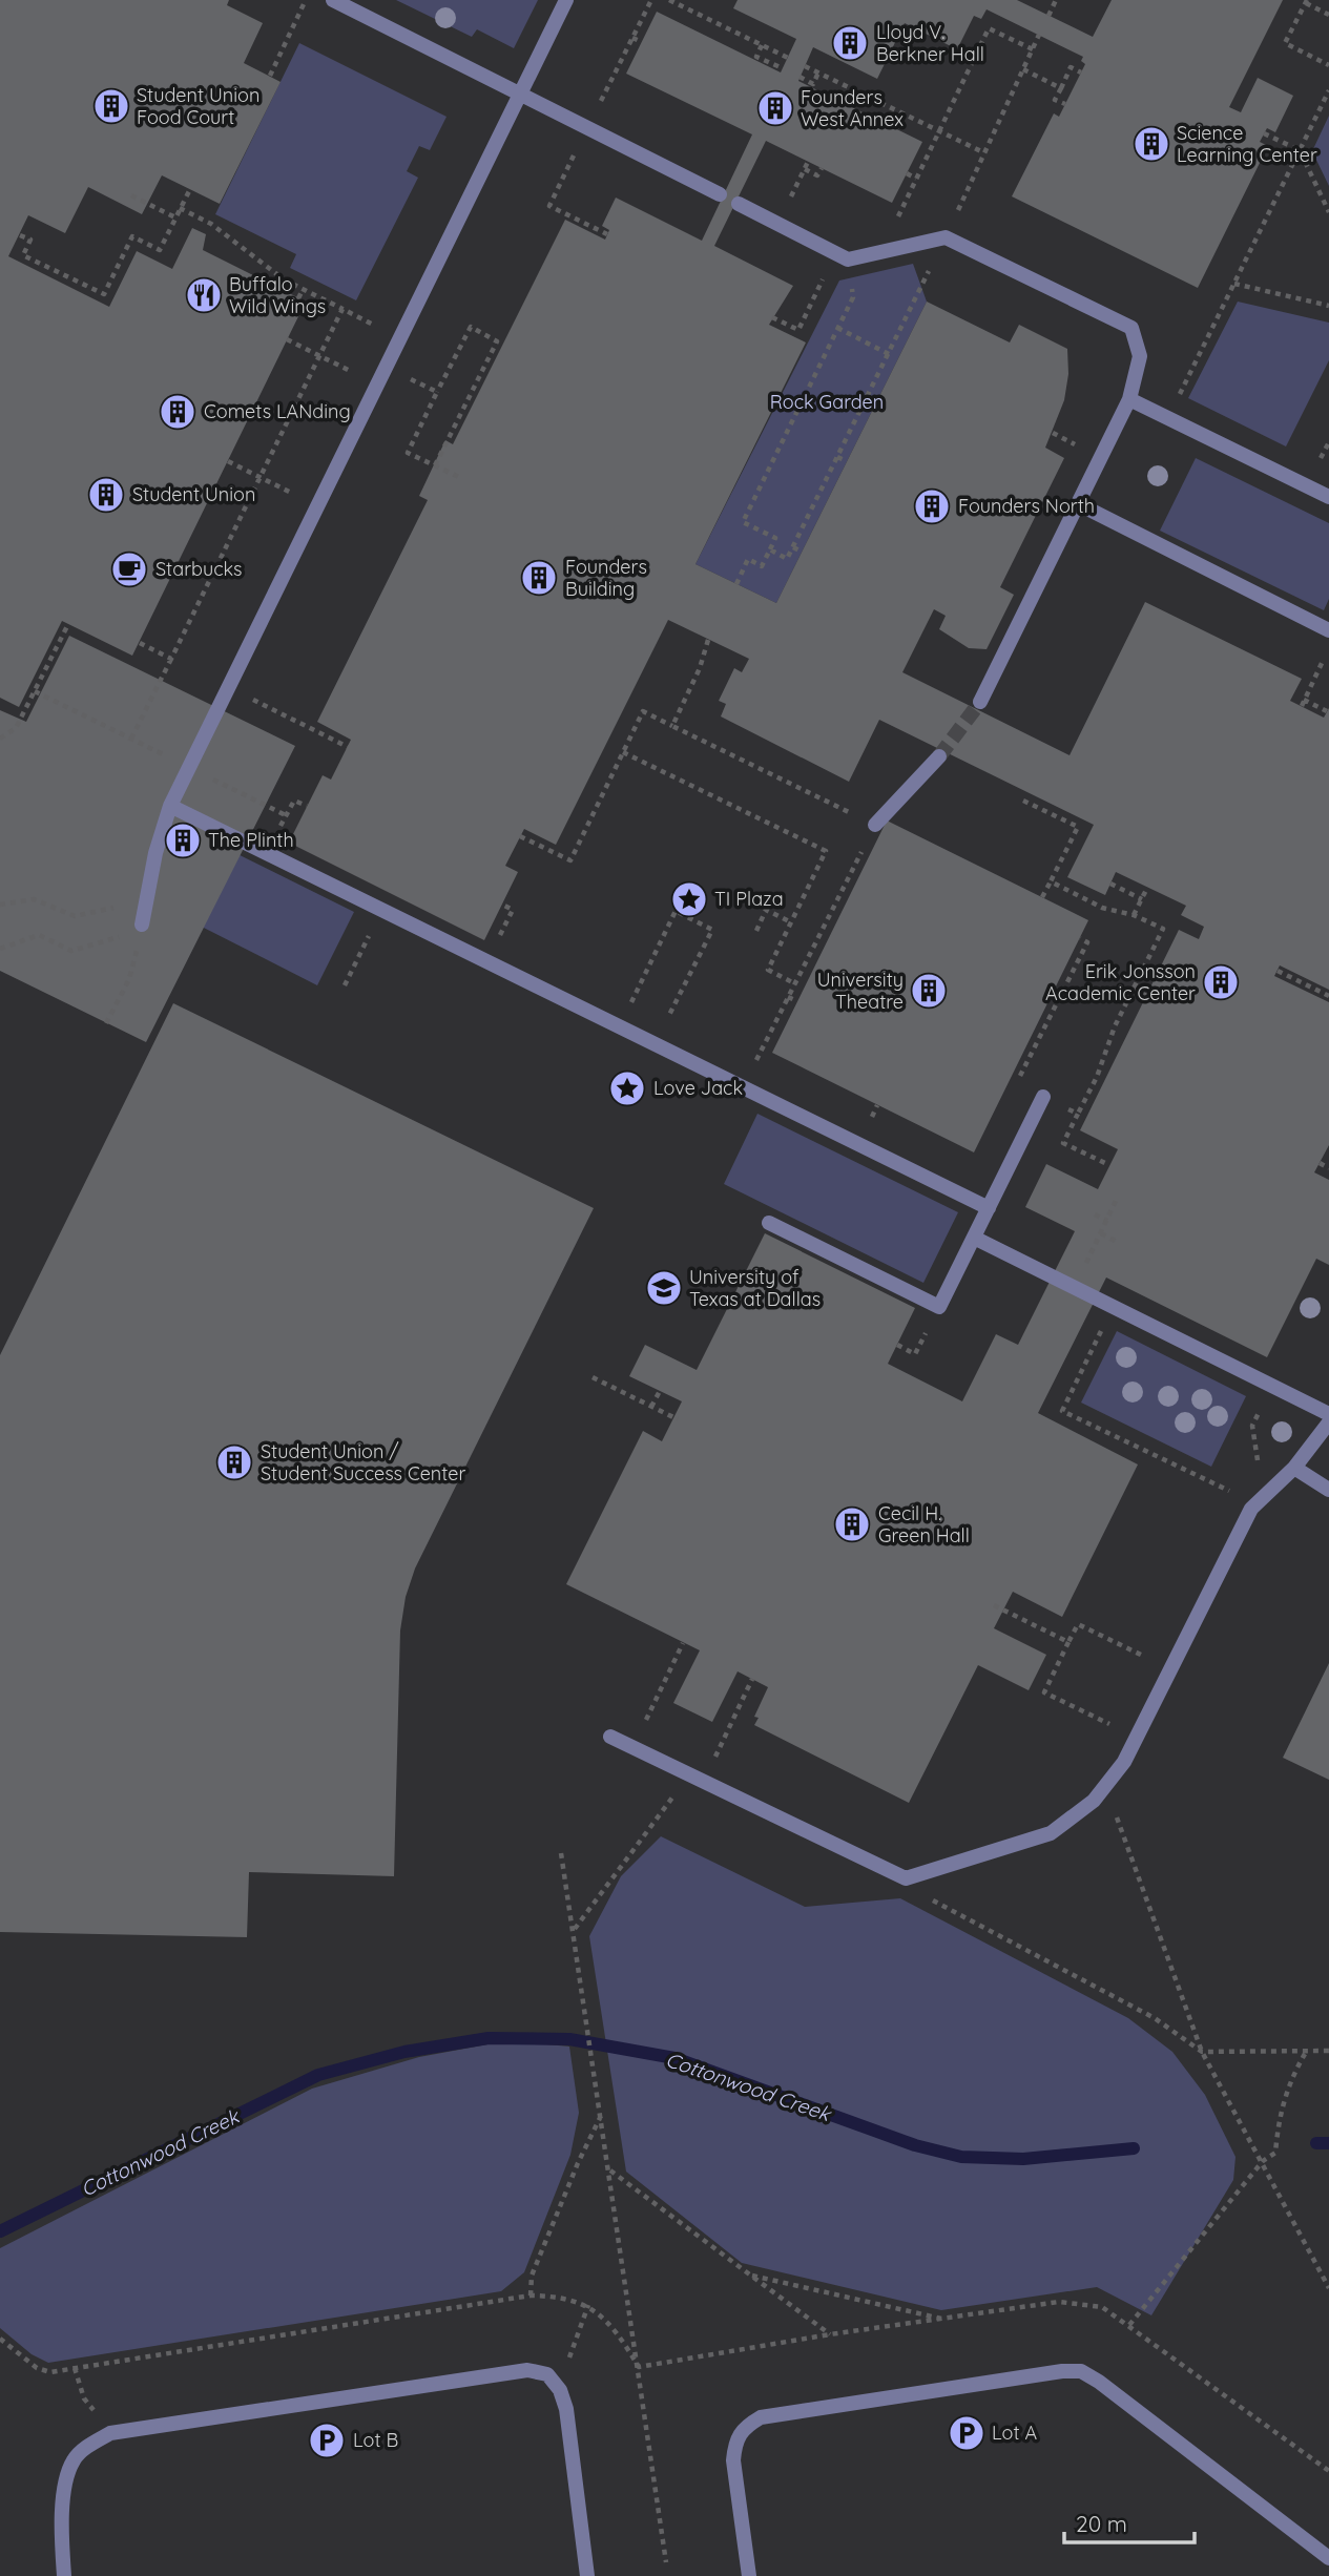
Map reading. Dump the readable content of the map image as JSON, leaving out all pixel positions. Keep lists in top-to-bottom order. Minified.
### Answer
{"water":["Cottonwood Creek"],"parks":["Rock Garden"],"places":{"building":["Lloyd V. Berkner Hall","Student Union Food Court","Founders West Annex","Science Learning Center","Comets LANding","Student Union","Founders North","Founders Building","The Plinth","Erik Jonsson Academic Center","University Theatre","Student Union / Student Success Center","Cecil H. Green Hall"],"restaurant":["Buffalo Wild Wings"],"cafe":["Starbucks"],"place":["TI Plaza","Love Jack"],"school or university":["University of Texas at Dallas"],"parking":["Lot A","Lot B"]},"scale_bar":"20 m"}
